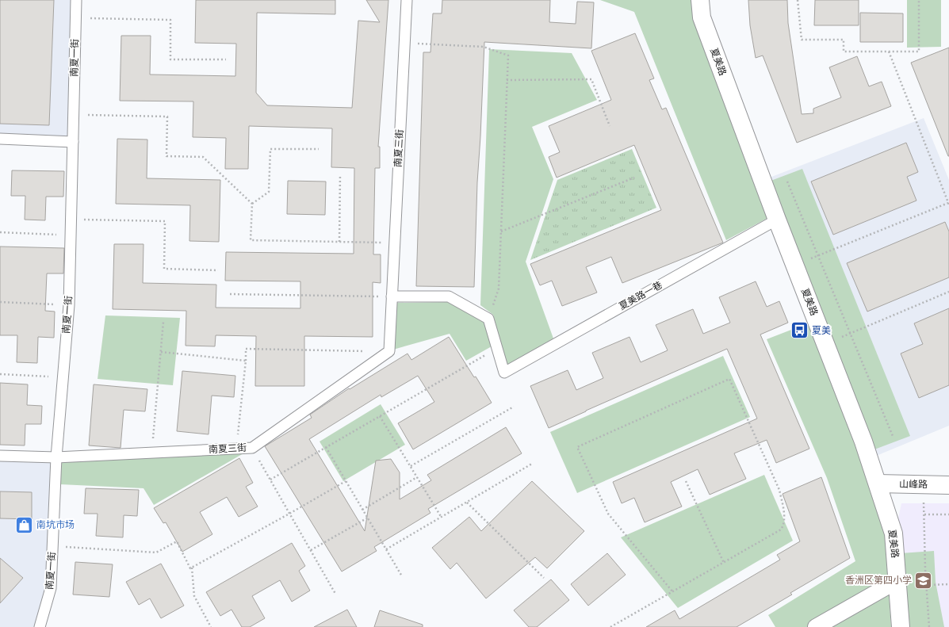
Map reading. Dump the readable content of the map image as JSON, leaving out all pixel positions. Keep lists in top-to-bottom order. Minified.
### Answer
{"streets":{"street":["夏美路","山峰路"],"lane":["南夏一街","南夏三街","夏美路一巷"]},"crossings":[["南夏一街","南夏三街"],["夏美路","夏美路一巷"],["夏美路","山峰路"]],"places":{"bus stop":["夏美"],"shop":["南坑市场"],"school or university":["香洲区第四小学"]}}
